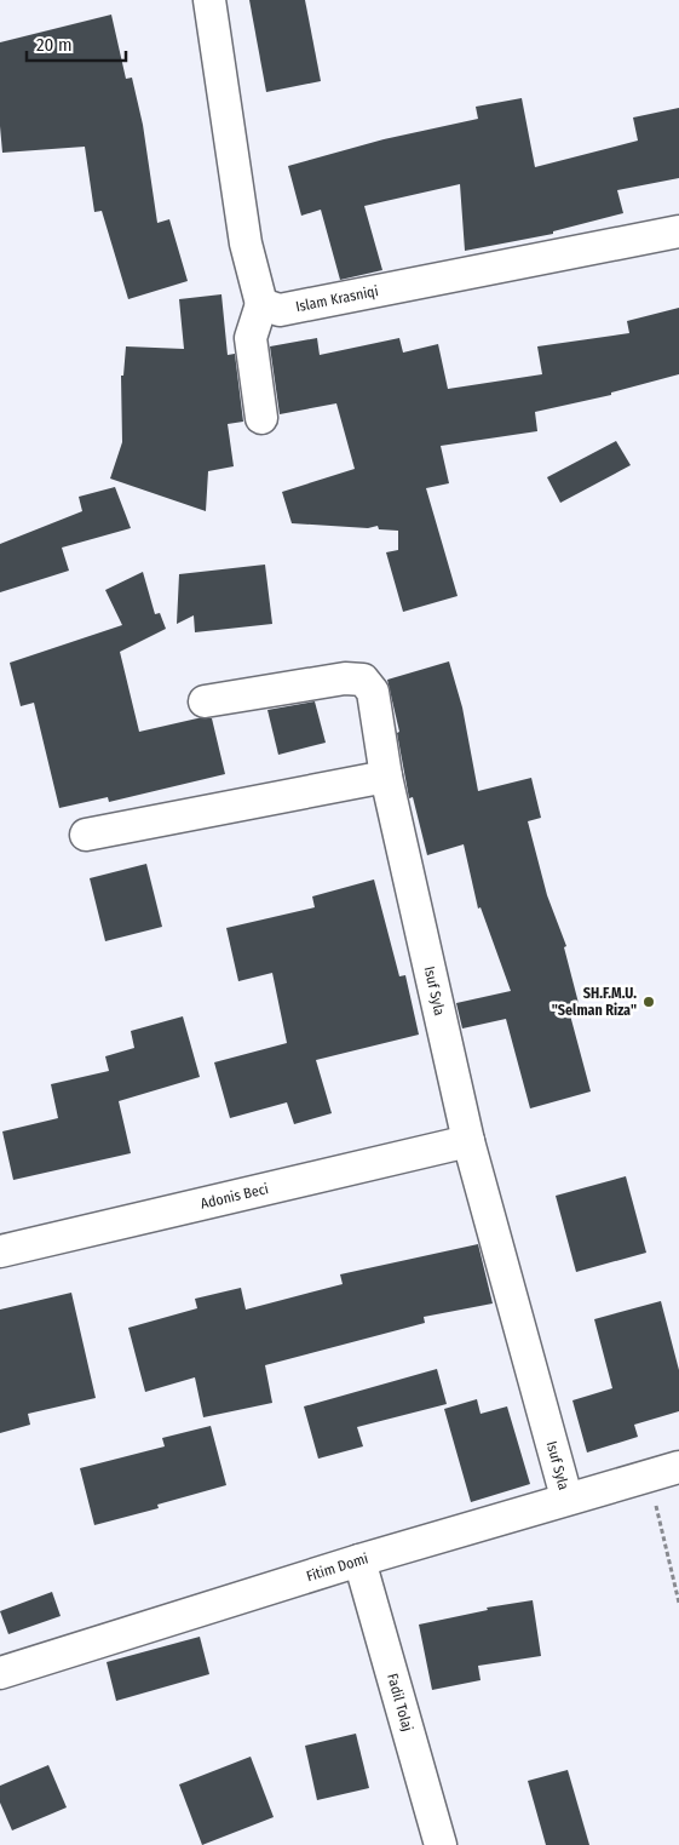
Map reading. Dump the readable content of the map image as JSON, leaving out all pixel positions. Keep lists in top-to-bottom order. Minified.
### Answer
{"streets":{"street":["Islam Krasniqi","Isuf Syla","Adonis Beci","Fitim Domi","Fadil Tolaj"]},"crossings":[["Isuf Syla","Adonis Beci"],["Isuf Syla","Fitim Domi"],["Fitim Domi","Fadil Tolaj"]],"places":["SH.F.M.U. \"Selman Riza\""],"scale_bar":"20 m"}
